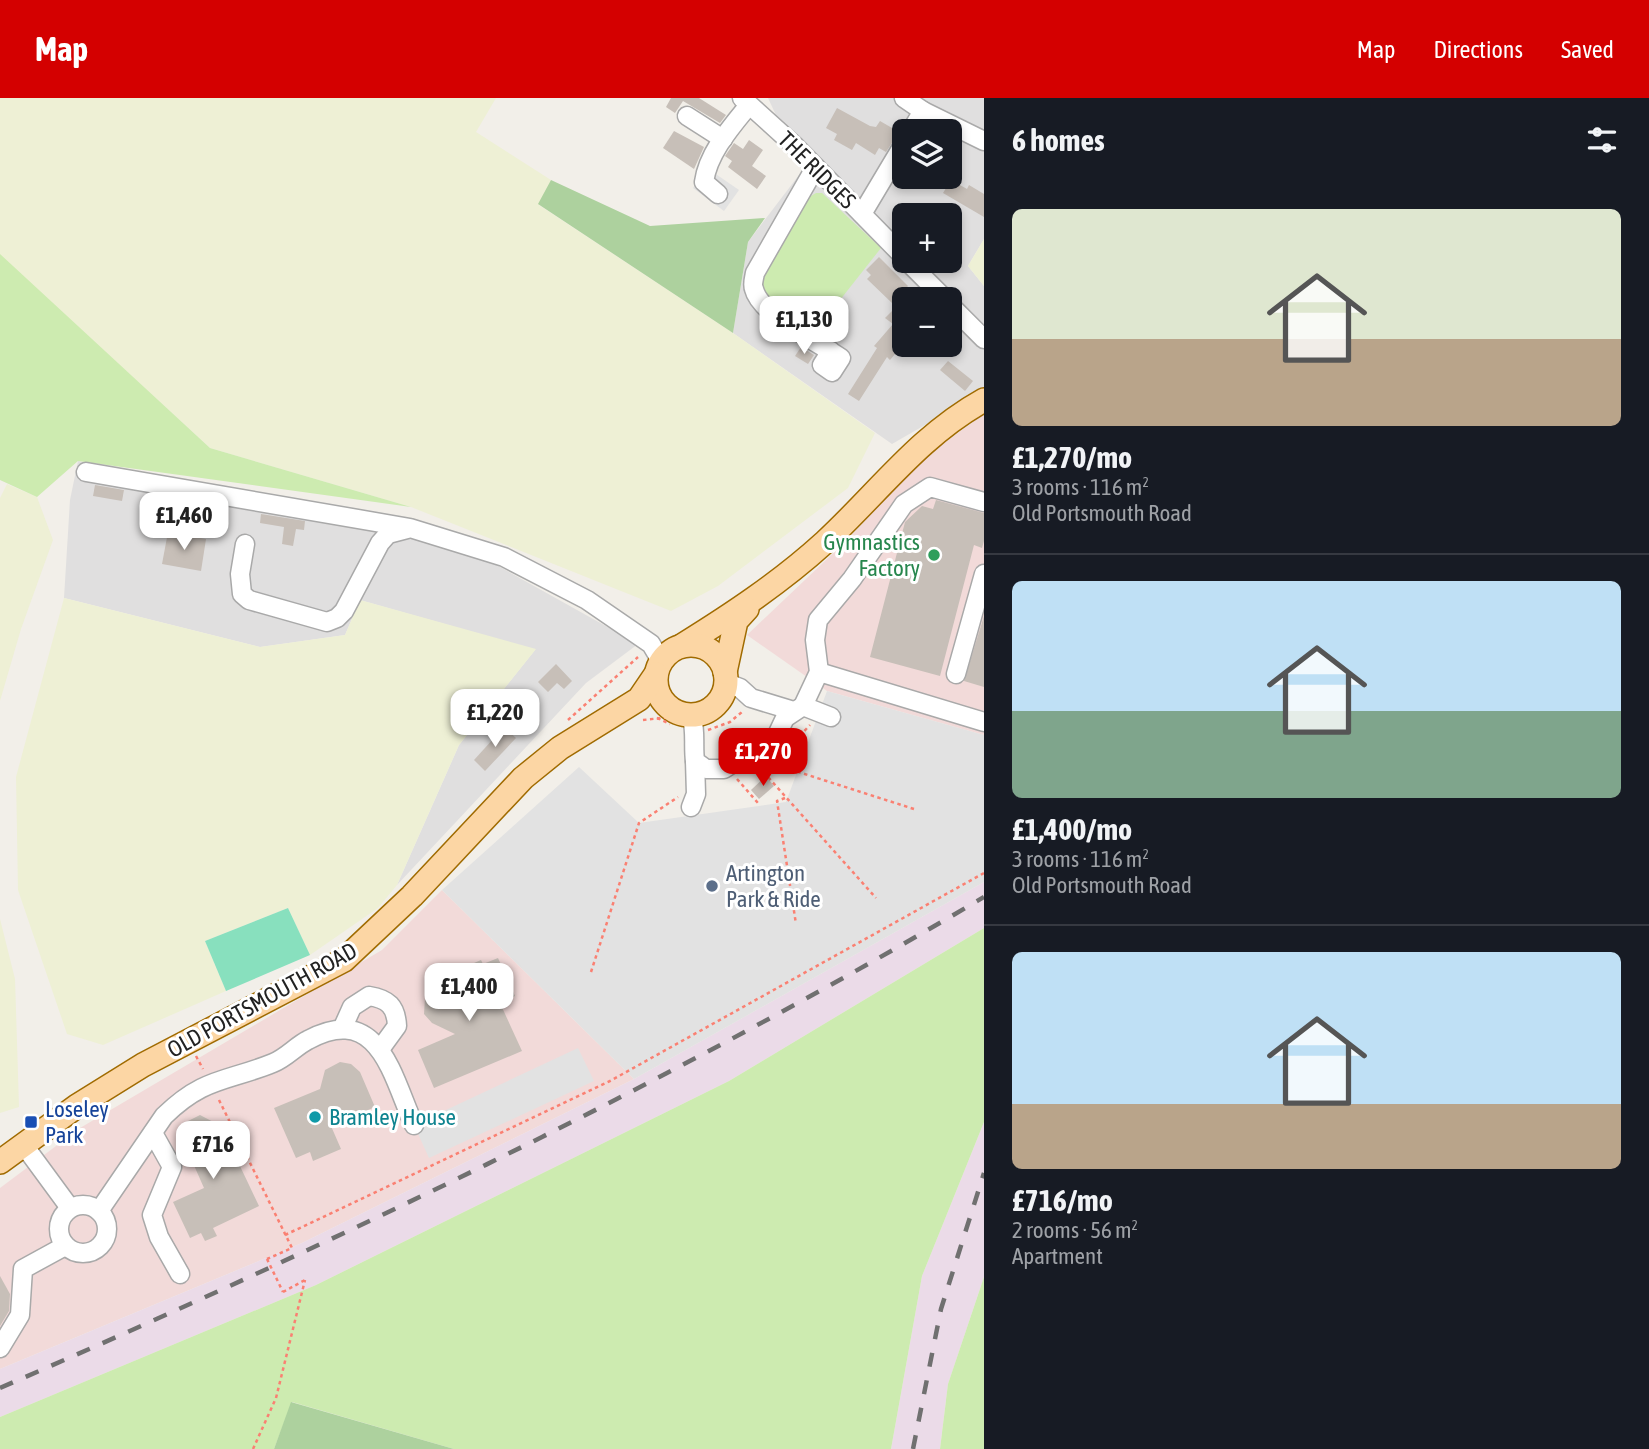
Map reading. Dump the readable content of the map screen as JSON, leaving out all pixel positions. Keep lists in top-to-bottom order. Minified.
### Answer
{"streets":{"main road":["OLD PORTSMOUTH ROAD"],"street":["THE RIDGES"]},"places":{"other":["Gymnastics Factory","Artington Park & Ride","Bramley House"],"transit":["Loseley Park"]},"page":{"header":"Map","nav":["Map","Directions","Saved"],"heading":"6 homes","map_buttons":["+","−"],"list":[{"name":"£1,270/mo","note":"3 rooms · 116 m² · Old Portsmouth Road"},{"name":"£1,400/mo","note":"3 rooms · 116 m² · Old Portsmouth Road"},{"name":"£716/mo","note":"2 rooms · 56 m² · Apartment"}],"price":["£1,130","£1,460","£1,220","£1,270","£1,400","£716"]}}
